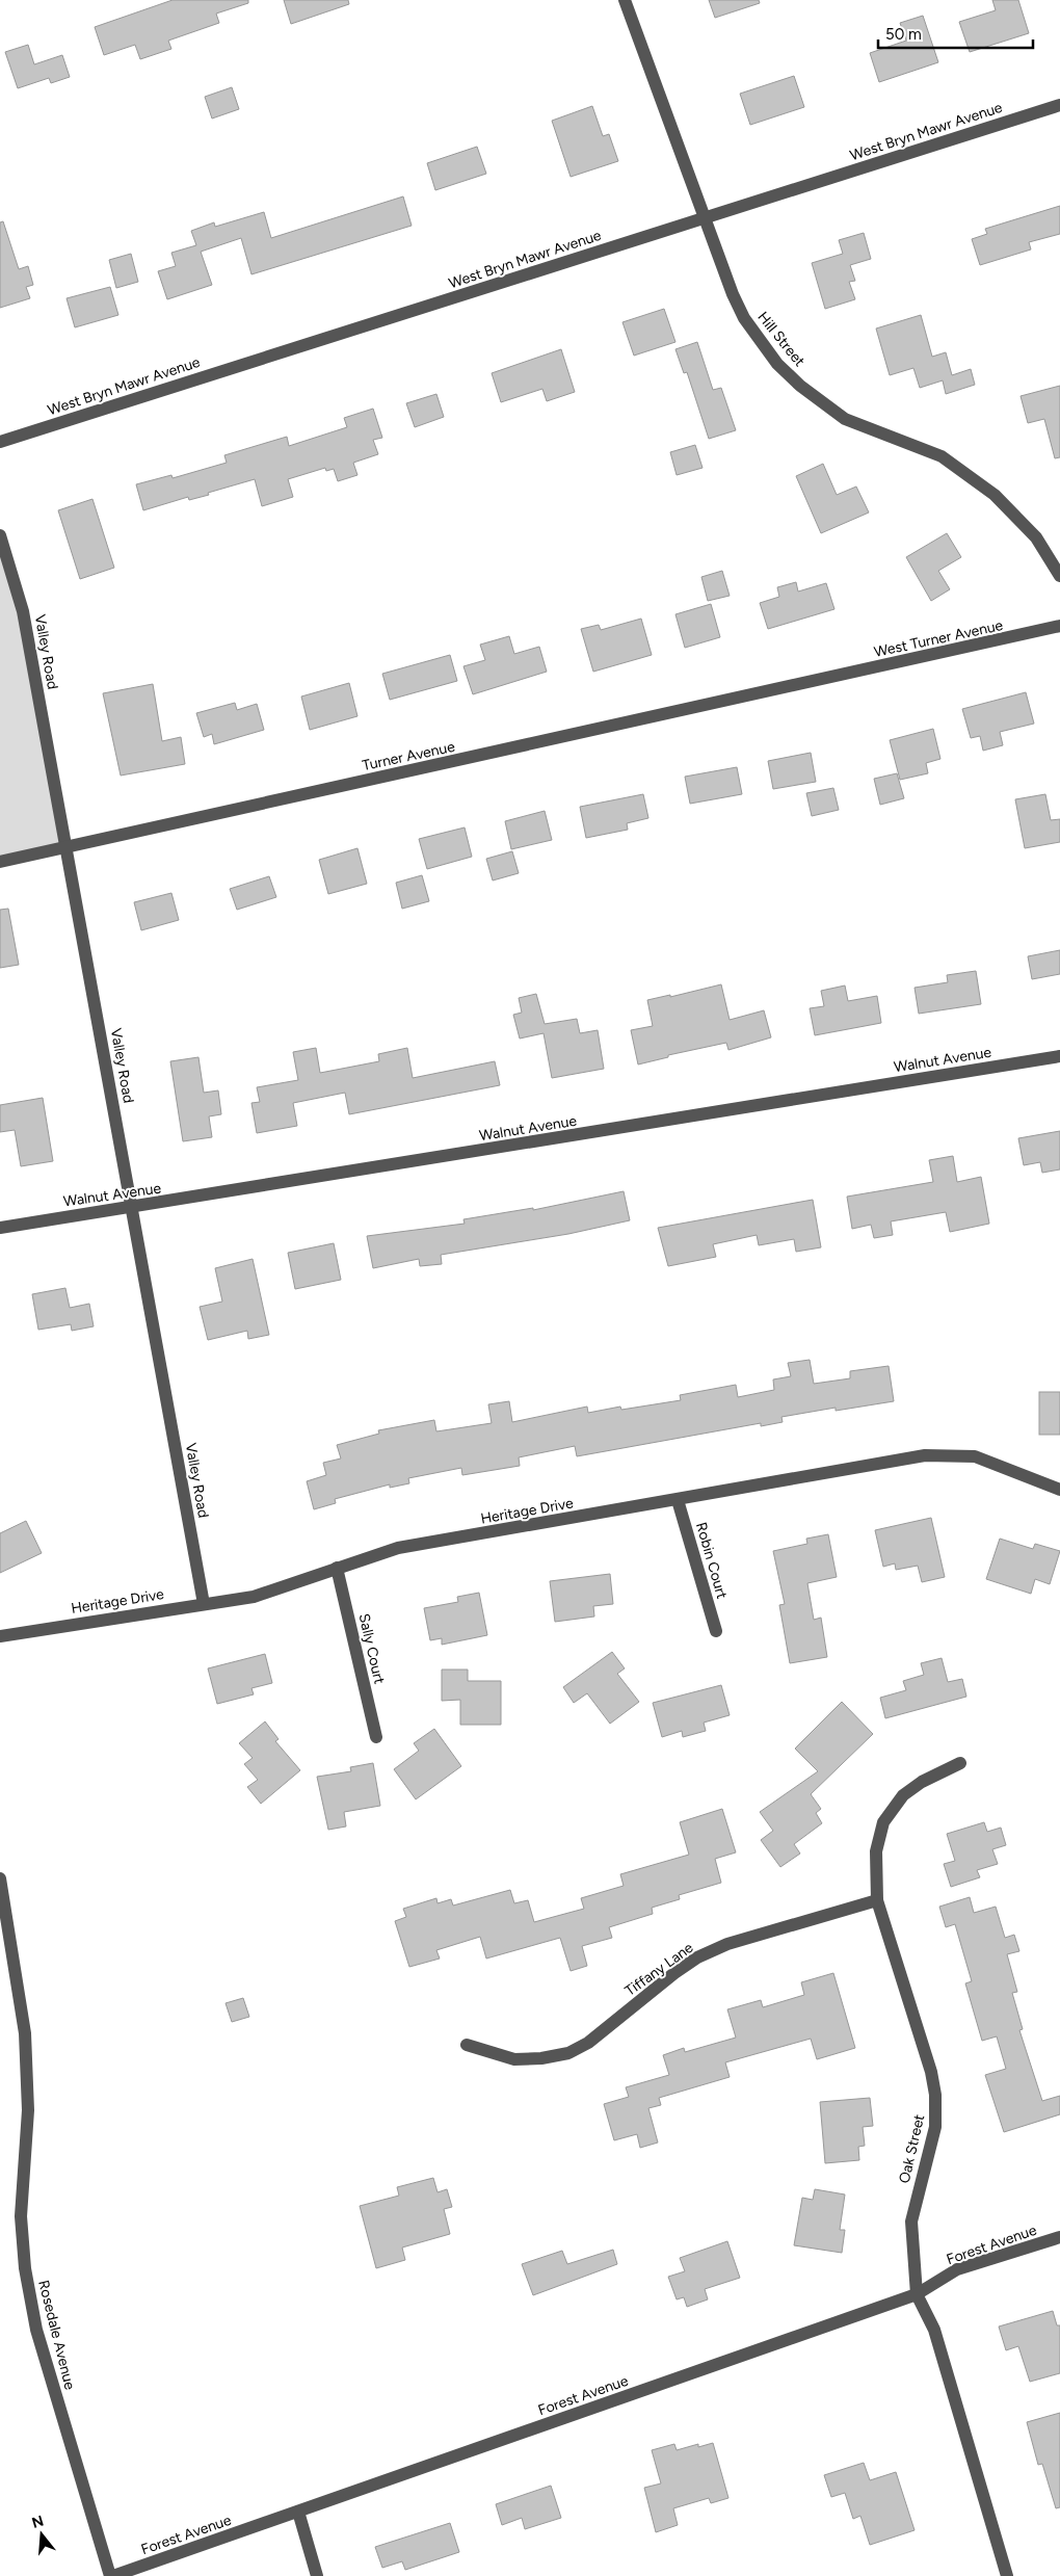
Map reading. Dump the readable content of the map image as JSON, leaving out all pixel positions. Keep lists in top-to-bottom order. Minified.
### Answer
{"streets":{"street":["West Bryn Mawr Avenue","Hill Street","West Turner Avenue","Valley Road","Turner Avenue","Walnut Avenue","Heritage Drive","Robin Court","Sally Court","Tiffany Lane","Oak Street","Forest Avenue","Rosedale Avenue"]},"crossings":[["West Bryn Mawr Avenue","Hill Street"],["West Turner Avenue","Turner Avenue"],["Valley Road","Turner Avenue"],["Valley Road","Walnut Avenue"],["Valley Road","Heritage Drive"],["Heritage Drive","Robin Court"],["Heritage Drive","Sally Court"],["Tiffany Lane","Oak Street"],["Oak Street","Forest Avenue"],["Forest Avenue","Rosedale Avenue"]],"scale_bar":"50 m","north":"top"}
